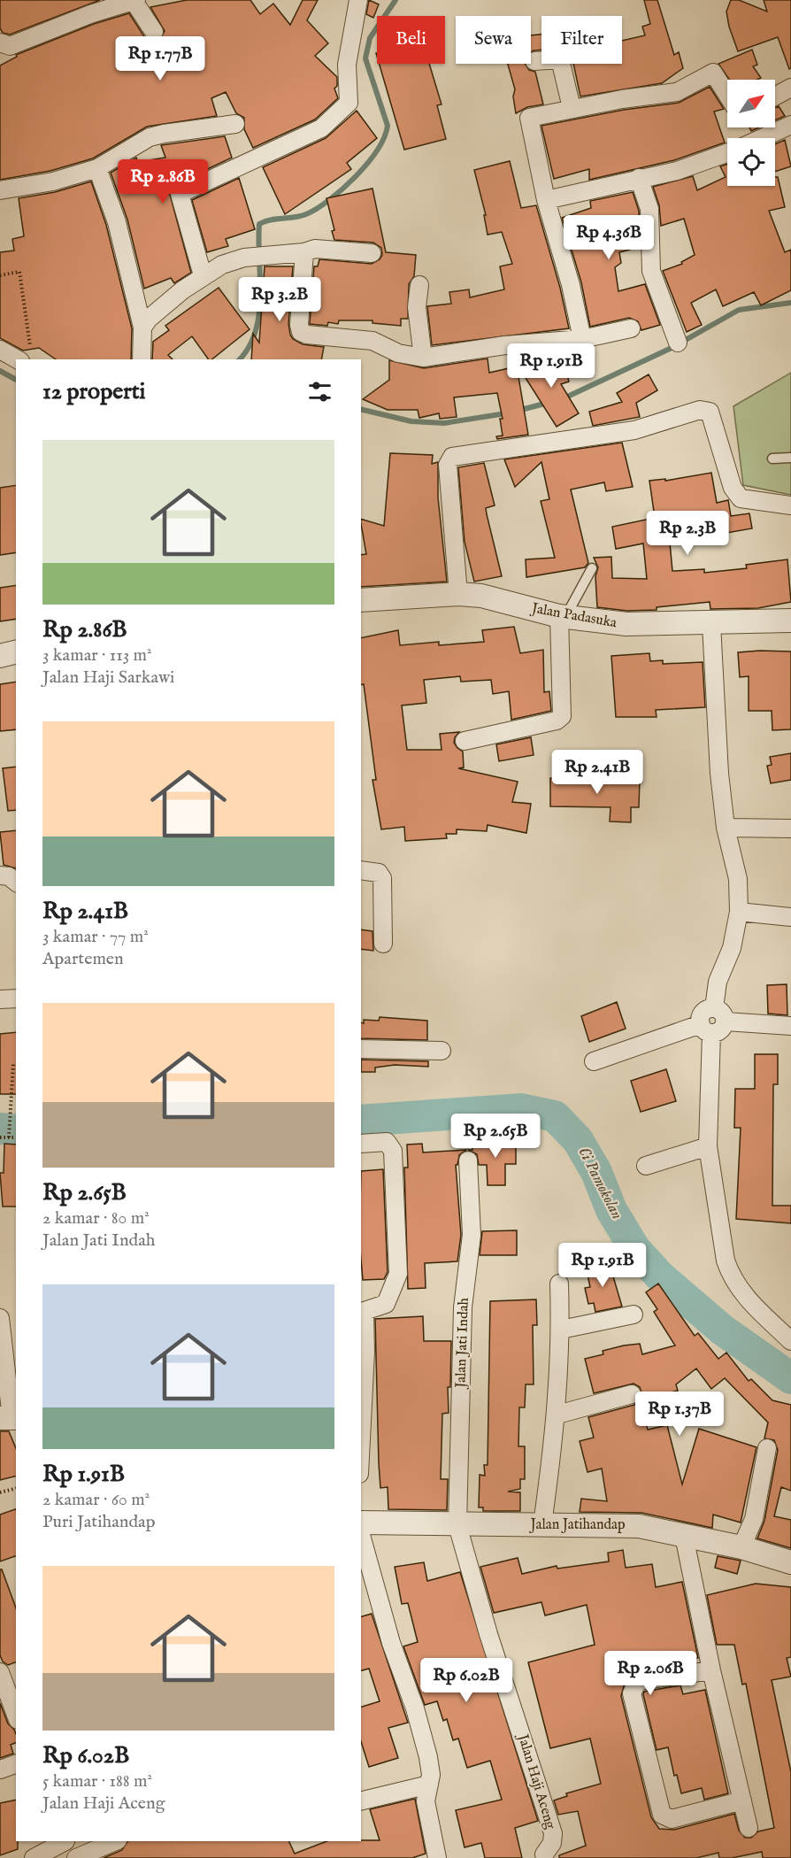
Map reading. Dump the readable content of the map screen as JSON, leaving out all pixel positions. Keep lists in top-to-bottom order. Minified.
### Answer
{"streets":{"street":["Jalan Padasuka","Jalan Jati Indah","Jalan Jatihandap","Jalan Haji Aceng"]},"crossings":[["Jalan Jati Indah","Jalan Jatihandap"],["Jalan Jati Indah","Jalan Haji Aceng"],["Jalan Jatihandap","Jalan Haji Aceng"]],"water":["Ci Pamokolan"],"north":"top right","page":{"chip":["Beli","Sewa","Filter"],"price":["Rp 1.77B","Rp 2.86B","Rp 4.36B","Rp 3.2B","Rp 1.91B","Rp 2.3B","Rp 2.41B","Rp 2.65B","Rp 1.91B","Rp 1.37B","Rp 2.06B","Rp 6.02B"],"heading":"12 properti","list":[{"name":"Rp 2.86B","note":"3 kamar · 113 m² · Jalan Haji Sarkawi"},{"name":"Rp 2.41B","note":"3 kamar · 77 m² · Apartemen"},{"name":"Rp 2.65B","note":"2 kamar · 80 m² · Jalan Jati Indah"},{"name":"Rp 1.91B","note":"2 kamar · 60 m² · Puri Jatihandap"},{"name":"Rp 6.02B","note":"5 kamar · 188 m² · Jalan Haji Aceng"}]}}
